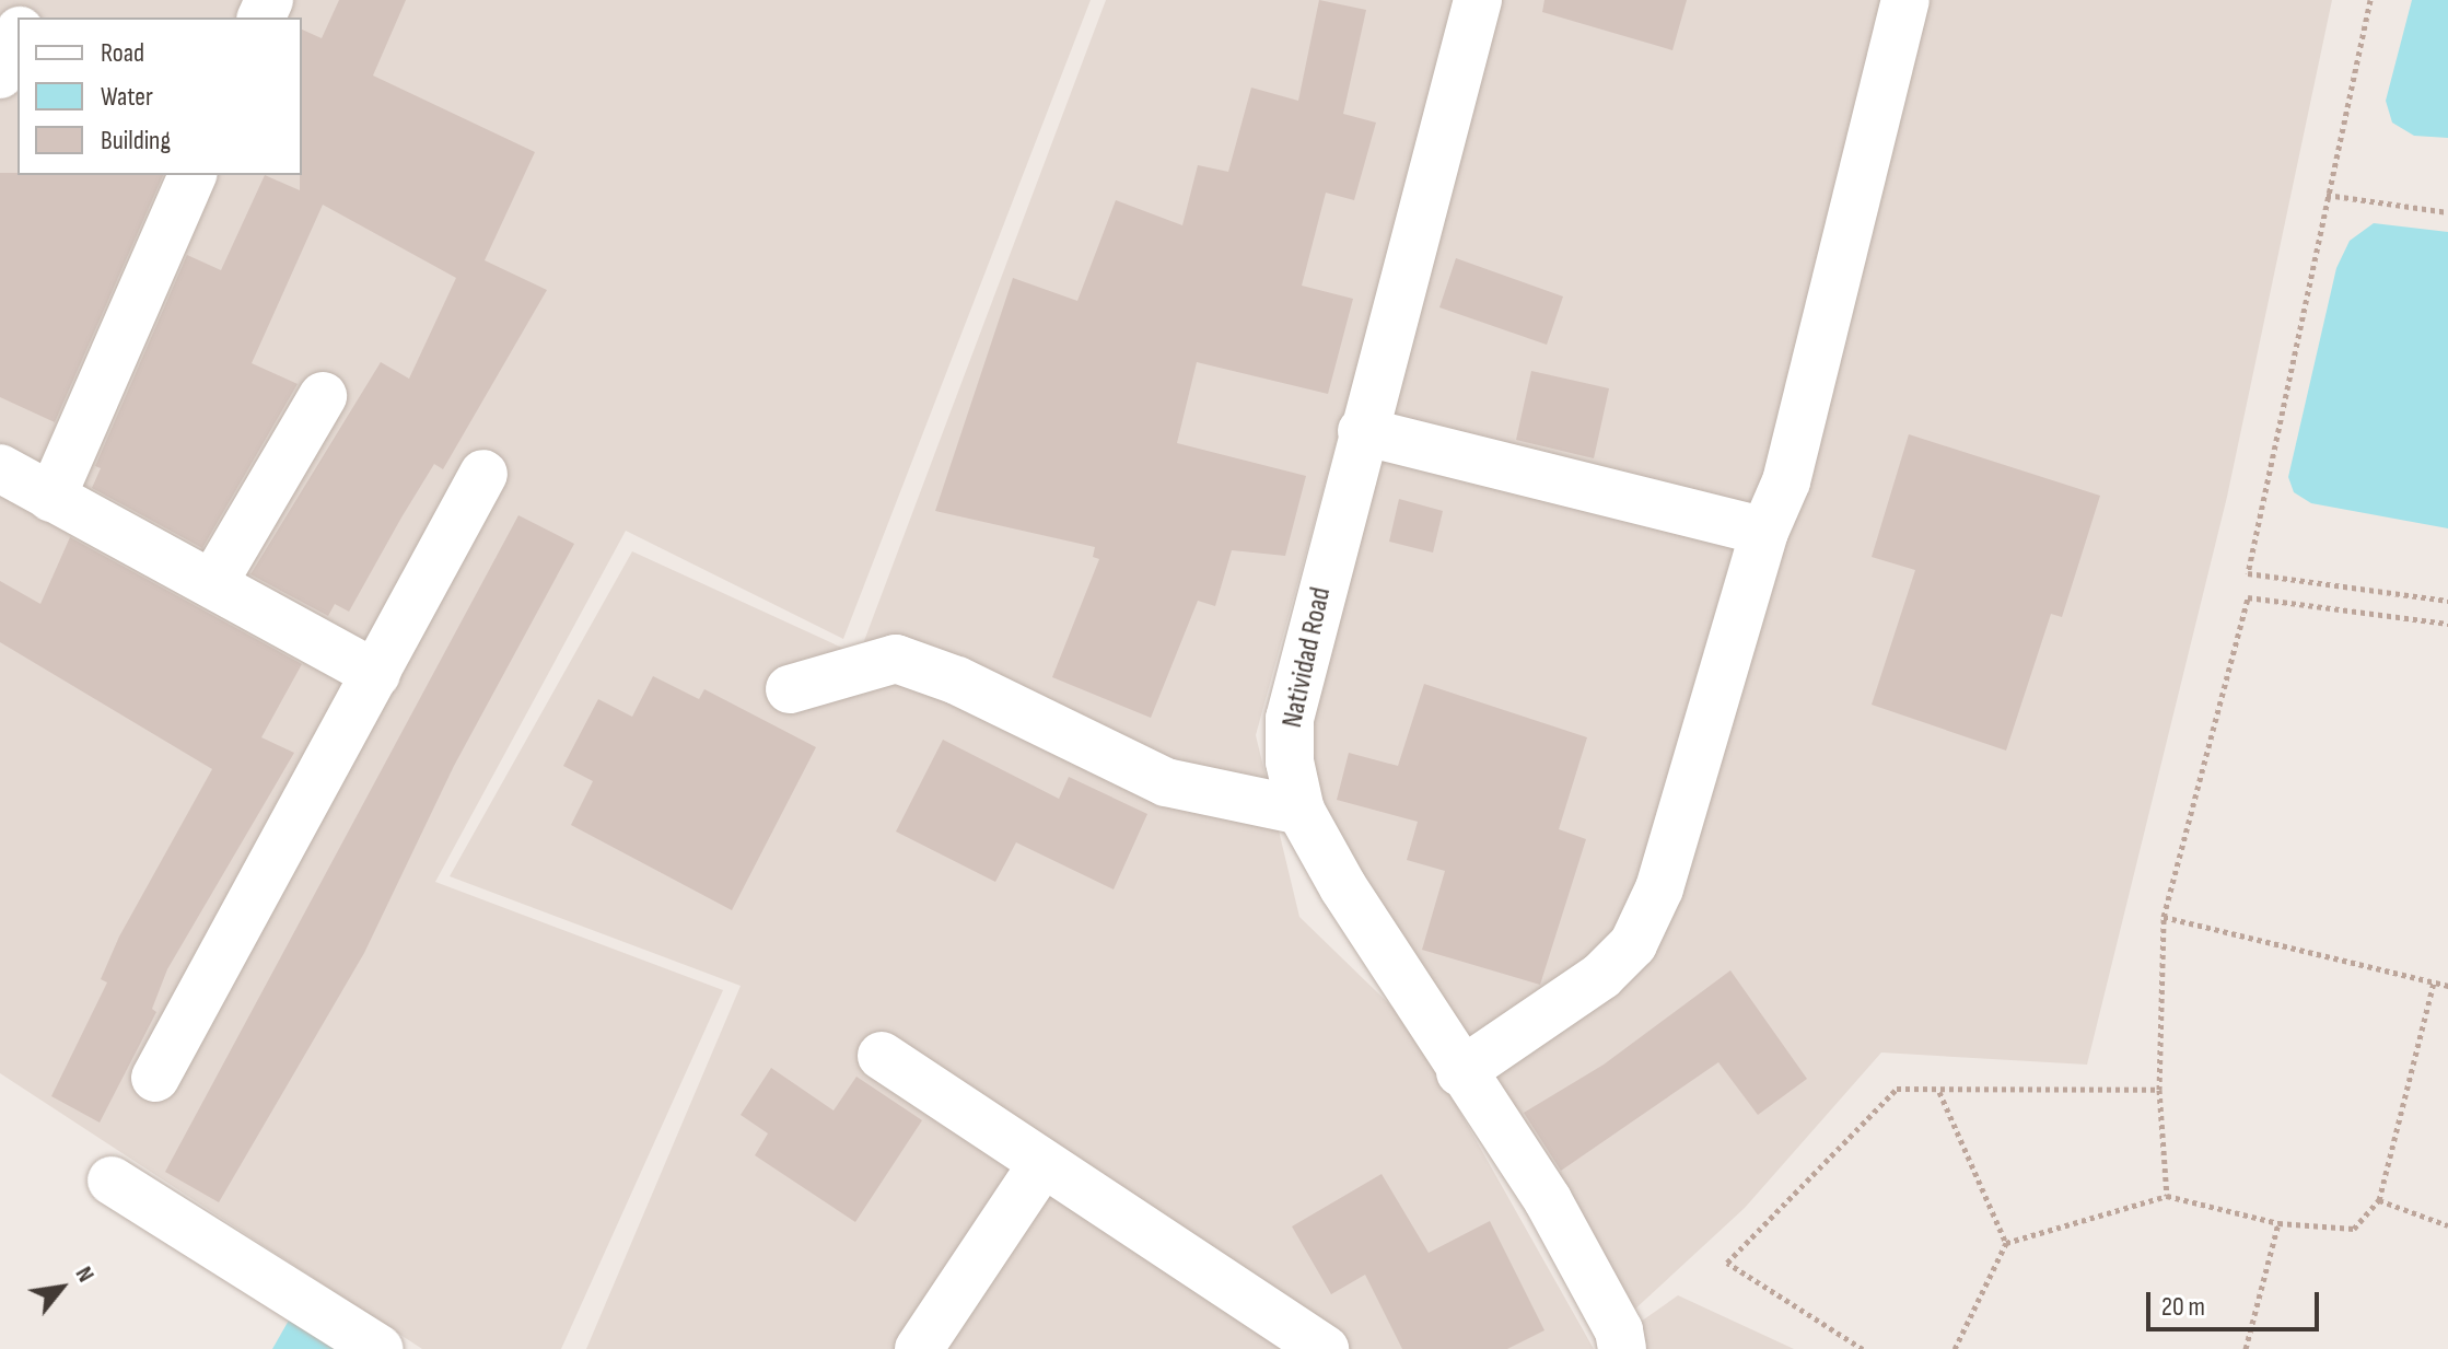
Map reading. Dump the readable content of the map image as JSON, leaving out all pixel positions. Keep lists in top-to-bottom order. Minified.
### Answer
{"streets":{"street":["Natividad Road"]},"legend":["Road","Water","Building"],"scale_bar":"20 m","north":"top right"}
